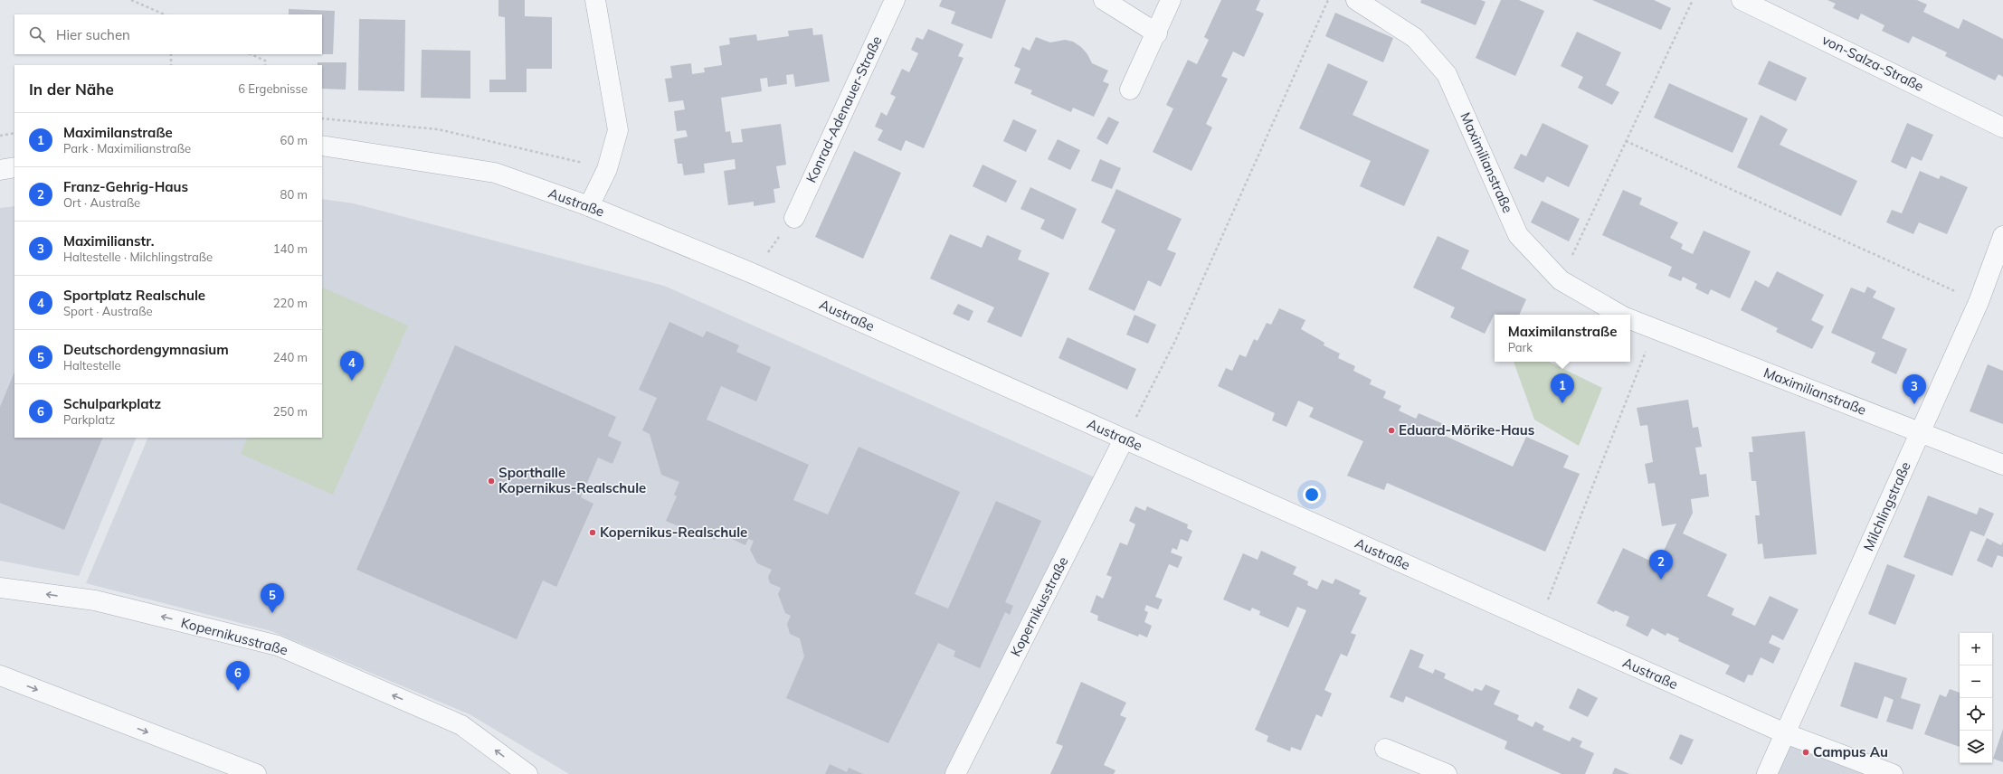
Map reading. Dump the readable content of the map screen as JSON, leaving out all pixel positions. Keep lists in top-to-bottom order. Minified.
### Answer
{"streets":{"street":["von-Salza-Straße","Konrad-Adenauer-Straße","Maximilianstraße","Austraße","Milchlingstraße","Kopernikusstraße"]},"crossings":[["Maximilianstraße","Milchlingstraße"],["Austraße","Milchlingstraße"],["Austraße","Kopernikusstraße"]],"places":["Eduard-Mörike-Haus","Sporthalle Kopernikus-Realschule","Kopernikus-Realschule","Campus Au"],"page":{"search":"Hier suchen","heading":["In der Nähe","6 Ergebnisse"],"list":[{"mark":"1","name":"Maximilanstraße","note":"Park · Maximilianstraße","value":"60 m"},{"mark":"2","name":"Franz-Gehrig-Haus","note":"Ort · Austraße","value":"80 m"},{"mark":"3","name":"Maximilianstr.","note":"Haltestelle · Milchlingstraße","value":"140 m"},{"mark":"4","name":"Sportplatz Realschule","note":"Sport · Austraße","value":"220 m"},{"mark":"5","name":"Deutschordengymnasium","note":"Haltestelle","value":"240 m"},{"mark":"6","name":"Schulparkplatz","note":"Parkplatz","value":"250 m"}],"popup":["Maximilanstraße","Park"],"pins":["4","1","3","2","5","6"],"map_buttons":["+","−"]}}
